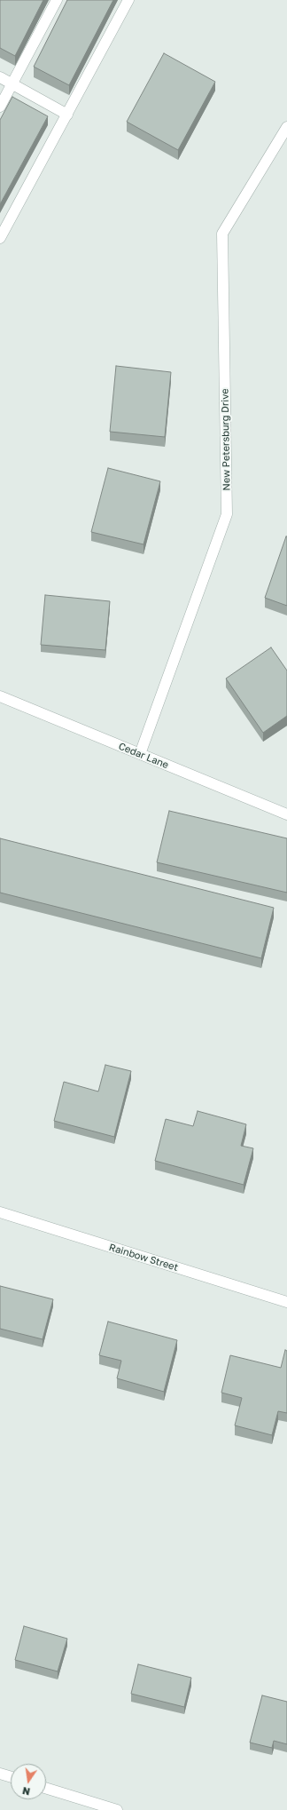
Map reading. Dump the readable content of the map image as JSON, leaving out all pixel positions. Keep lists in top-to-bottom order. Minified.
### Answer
{"streets":{"street":["New Petersburg Drive","Cedar Lane","Rainbow Street"]},"crossings":[["New Petersburg Drive","Cedar Lane"]],"north":"bottom"}
